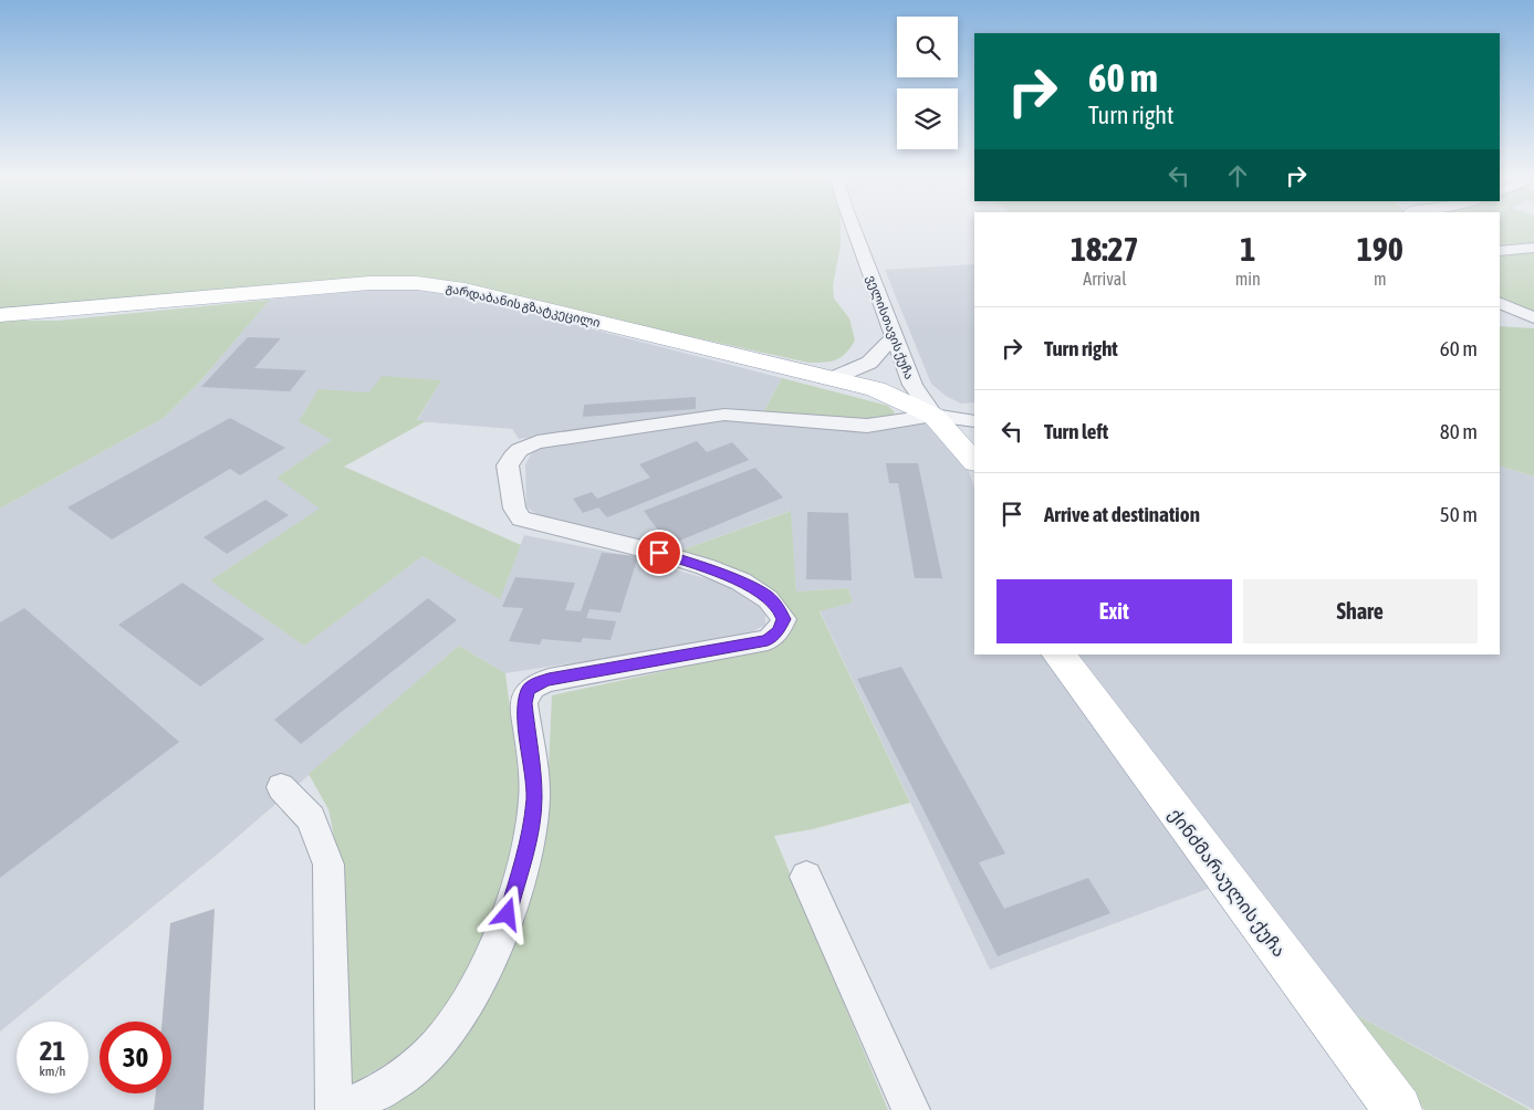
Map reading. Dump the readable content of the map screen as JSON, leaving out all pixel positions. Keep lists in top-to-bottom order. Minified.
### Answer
{"streets":{"main road":["გარდაბანის გზატკეცილი","ველისთავის ქუჩა","ქინძმარაულის ქუჩა"]},"crossings":[["გარდაბანის გზატკეცილი","ველისთავის ქუჩა"]],"page":{"turn":["60 m","Turn right"],"eta":["18:27","Arrival","1","min","190","m"],"list":[{"name":"Turn right","value":"60 m"},{"name":"Turn left","value":"80 m"},{"name":"Arrive at destination","value":"50 m"}],"buttons":["Exit","Share"],"speed":"21 km/h","limit":"30"}}
